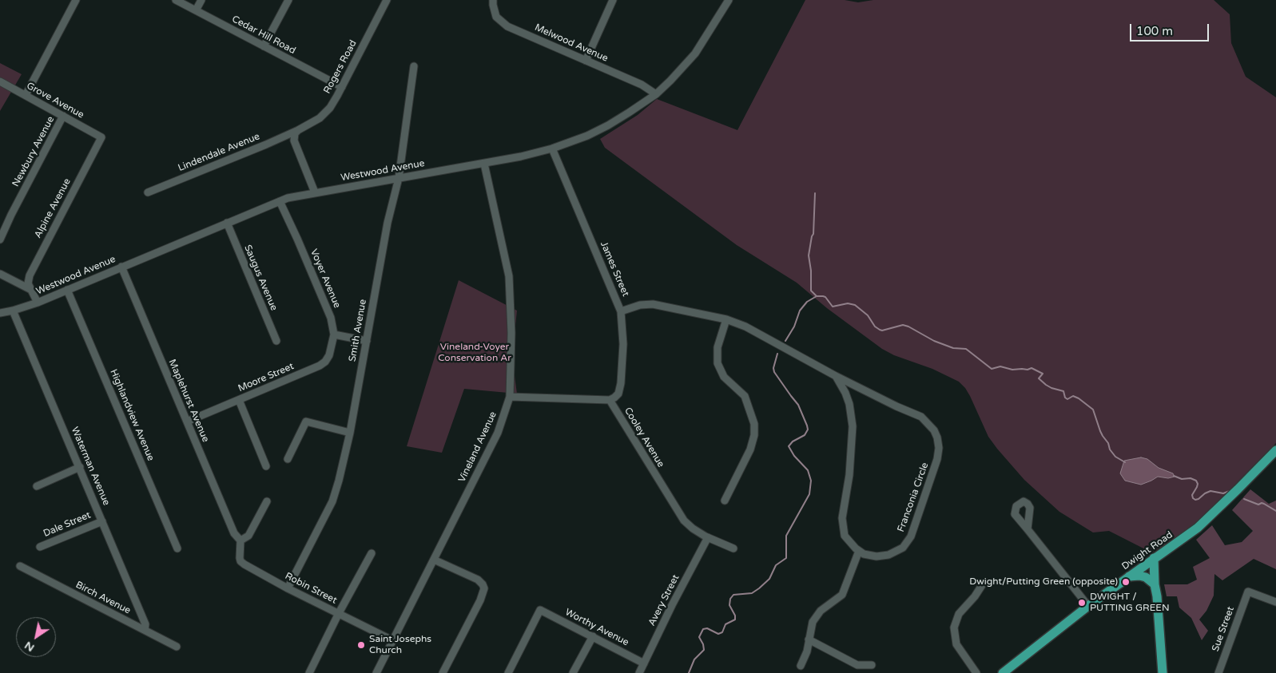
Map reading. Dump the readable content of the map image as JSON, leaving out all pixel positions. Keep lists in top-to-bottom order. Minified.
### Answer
{"streets":{"main road":["Dwight Road"],"street":["Cedar Hill Road","Melwood Avenue","Rogers Road","Grove Avenue","Newbury Avenue","Lindendale Avenue","Westwood Avenue","Alpine Avenue","James Street","Saugus Avenue","Voyer Avenue","Smith Avenue","Moore Street","Maplehurst Avenue","Highlandview Avenue","Cooley Avenue","Vineland Avenue","Waterman Avenue","Franconia Circle","Dale Street","Robin Street","Birch Avenue","Avery Street","Worthy Avenue","Sue Street"]},"crossings":[["Cedar Hill Road","Rogers Road"],["Melwood Avenue","Westwood Avenue"],["Rogers Road","Lindendale Avenue"],["Grove Avenue","Newbury Avenue"],["Grove Avenue","Alpine Avenue"],["Westwood Avenue","James Street"],["Westwood Avenue","Saugus Avenue"],["Westwood Avenue","Voyer Avenue"],["Westwood Avenue","Smith Avenue"],["Westwood Avenue","Maplehurst Avenue"],["Westwood Avenue","Highlandview Avenue"],["Westwood Avenue","Vineland Avenue"],["Westwood Avenue","Waterman Avenue"],["James Street","Cooley Avenue"],["James Street","Franconia Circle"],["Voyer Avenue","Moore Street"],["Smith Avenue","Robin Street"],["Moore Street","Maplehurst Avenue"],["Maplehurst Avenue","Robin Street"],["Cooley Avenue","Avery Street"],["Vineland Avenue","Robin Street"],["Waterman Avenue","Dale Street"],["Waterman Avenue","Birch Avenue"],["Avery Street","Worthy Avenue"]],"parks":["Vineland-Voyer Conservation Ar"],"places":["Dwight/Putting Green (opposite)","DWIGHT / PUTTING GREEN","Saint Josephs Church"],"scale_bar":"100 m","north":"bottom left"}
